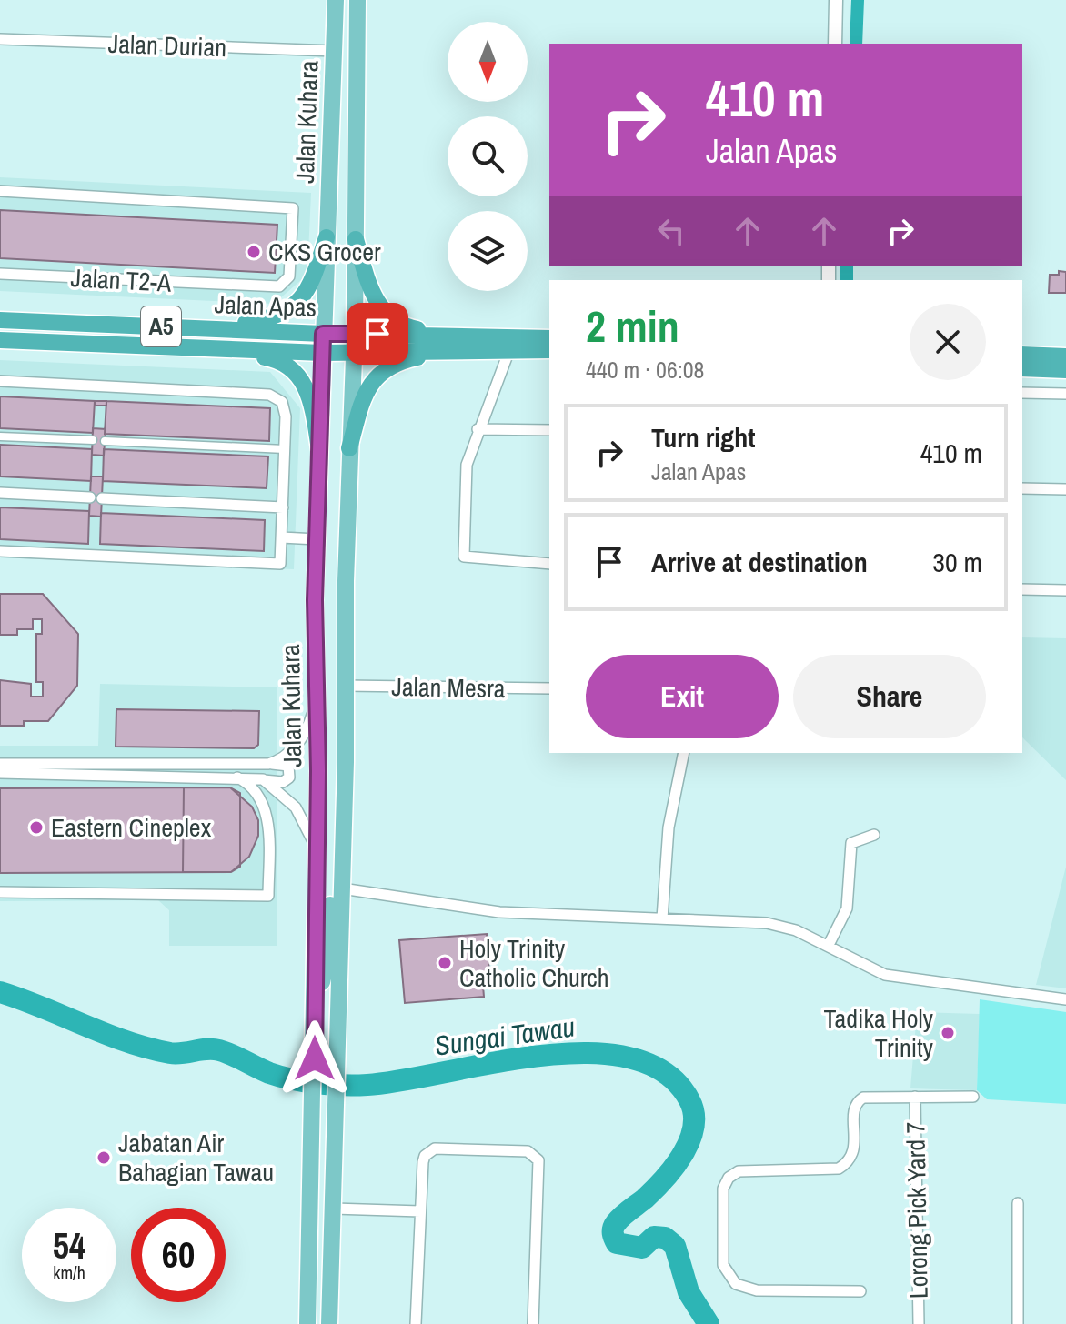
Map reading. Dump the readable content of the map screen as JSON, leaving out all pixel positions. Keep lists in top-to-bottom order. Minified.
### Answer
{"streets":{"highway":["Jalan Apas","A5"],"main road":["Jalan Kuhara"],"street":["Jalan Durian","Jalan T2-A","Jalan Mesra","Lorong Pick Yard 7"]},"crossings":[["Jalan Durian","Jalan Kuhara"],["Jalan Kuhara","Jalan Apas"],["Jalan Kuhara","A5"],["Jalan Kuhara","Jalan Mesra"],["Jalan Apas","A5"]],"water":["Sungai Tawau"],"places":["CKS Grocer","Eastern Cineplex","Holy Trinity Catholic Church","Tadika Holy Trinity","Jabatan Air Bahagian Tawau"],"north":"bottom","page":{"turn":["410 m","Jalan Apas"],"heading":["2 min","440 m · 06:08"],"list":[{"name":"Turn right","note":"Jalan Apas","value":"410 m"},{"name":"Arrive at destination","value":"30 m"}],"buttons":["Exit","Share"],"speed":"54 km/h","limit":"60"}}
